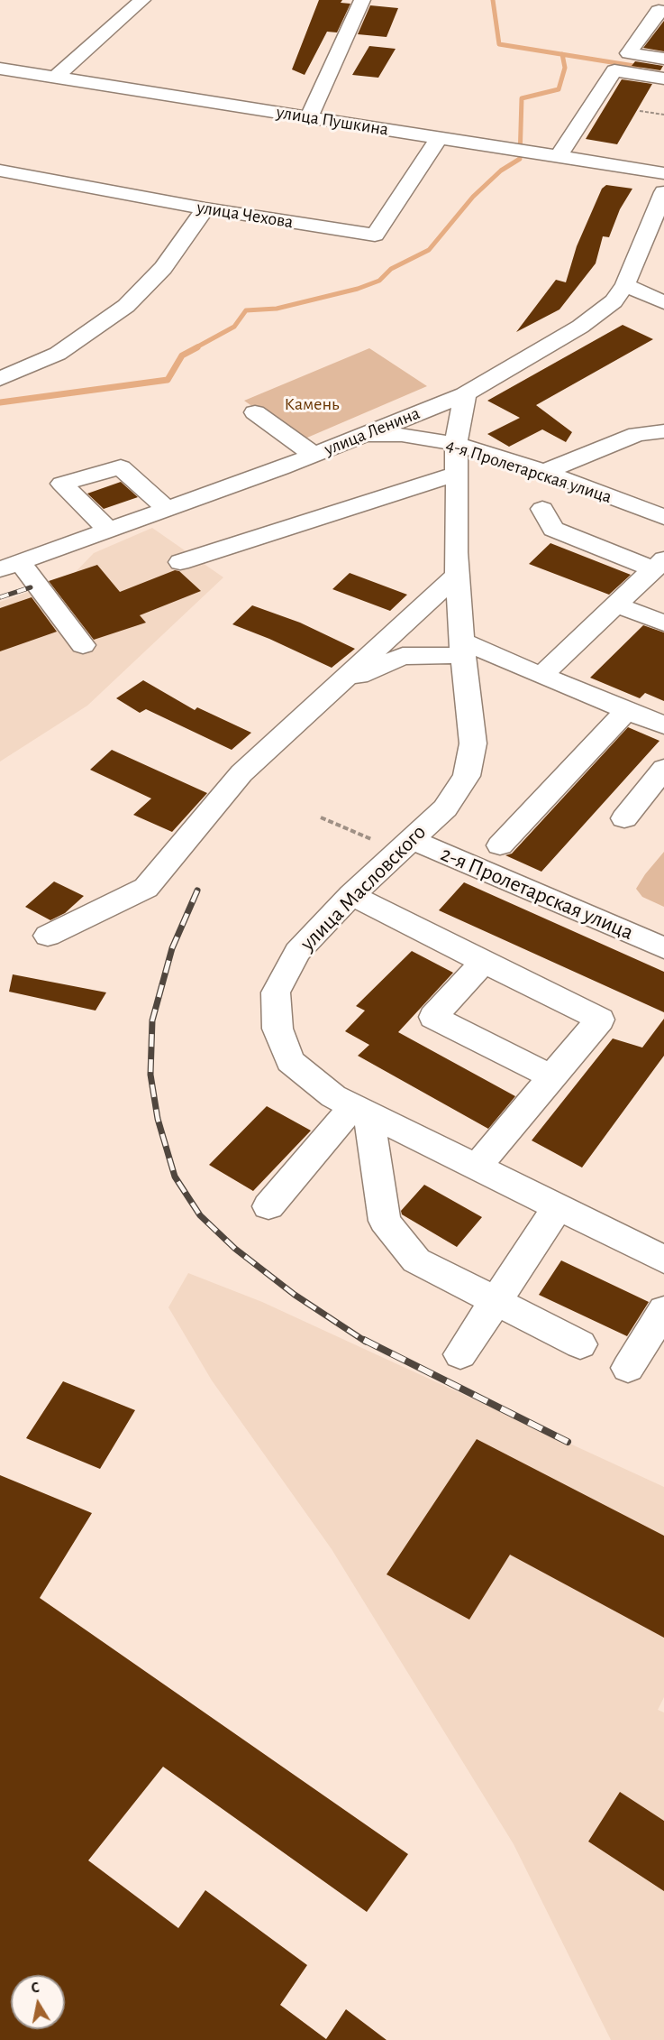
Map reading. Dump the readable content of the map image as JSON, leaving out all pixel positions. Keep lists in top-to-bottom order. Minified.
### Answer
{"streets":{"street":["улица Пушкина","улица Чехова","улица Ленина","4-я Пролетарская улица","улица Масловского","2-я Пролетарская улица"]},"crossings":[["улица Пушкина","улица Чехова"],["улица Ленина","4-я Пролетарская улица"],["улица Ленина","улица Масловского"],["4-я Пролетарская улица","улица Масловского"],["улица Масловского","2-я Пролетарская улица"]],"parks":["Камень"],"north":"top"}
